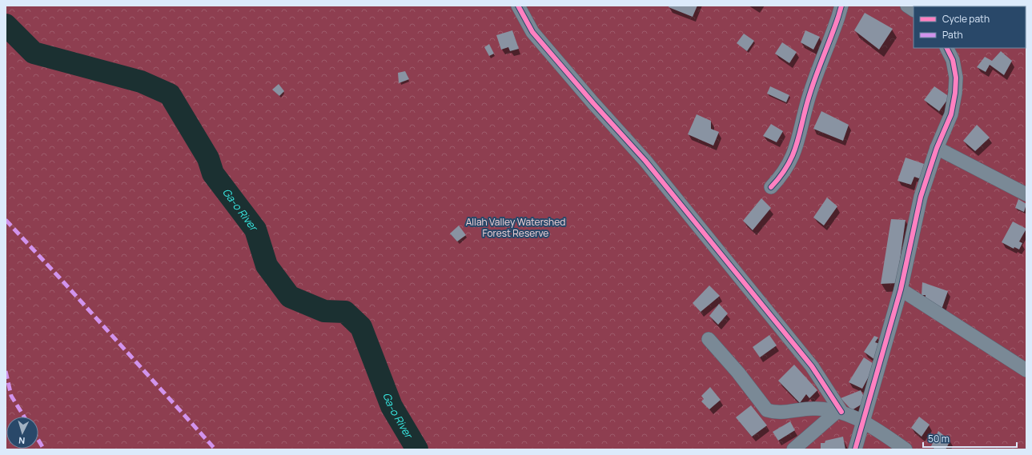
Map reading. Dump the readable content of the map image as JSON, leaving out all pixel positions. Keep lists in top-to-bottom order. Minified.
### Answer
{"water":["Ga-o River"],"parks":["Allah Valley Watershed Forest Reserve"],"legend":["Cycle path","Path"],"scale_bar":"50 m","north":"bottom"}
